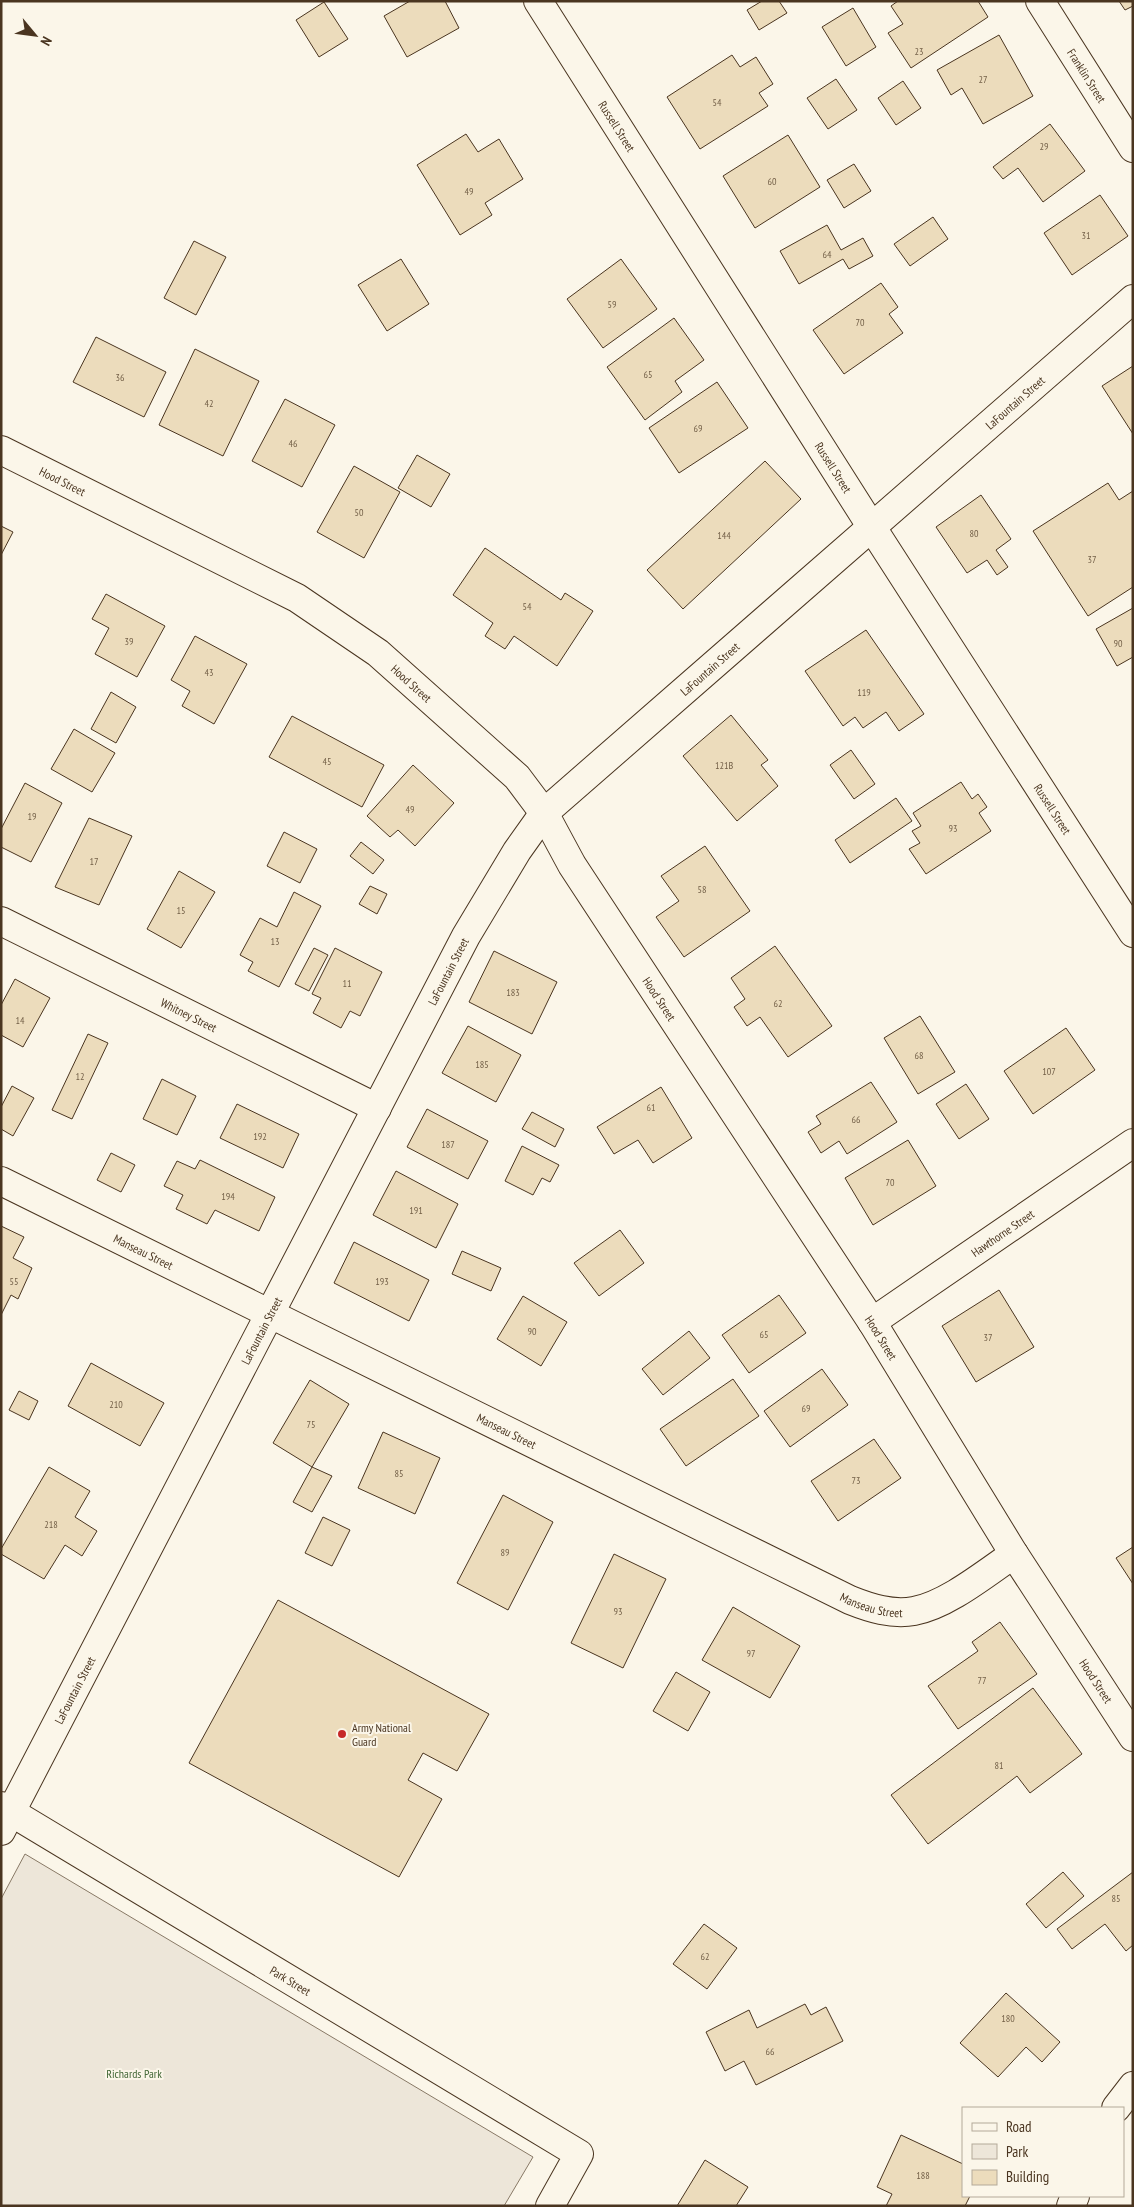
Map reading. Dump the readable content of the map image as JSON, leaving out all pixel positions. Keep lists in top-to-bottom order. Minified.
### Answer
{"streets":{"street":["Franklin Street","Russell Street","LaFountain Street","Hood Street","Whitney Street","Hawthorne Street","Manseau Street","Park Street"]},"crossings":[["Russell Street","LaFountain Street"],["LaFountain Street","Hood Street"],["LaFountain Street","Whitney Street"],["LaFountain Street","Manseau Street"],["LaFountain Street","Park Street"],["Hood Street","Hawthorne Street"],["Hood Street","Manseau Street"]],"parks":["Richards Park"],"places":["Army National Guard"],"house_numbers":["23","27","54","29","60","49","31","64","59","70","65","36","42","69","46","50","80","144","37","54","39","90","43","119","45","121B","49","19","93","17","58","15","13","11","183","62","14","68","185","107","12","61","66","192","187","70","194","191","55","193","90","65","37","210","69","75","85","73","218","89","93","97","77","81","85","62","180","66","188"],"legend":["Road","Park","Building"],"north":"bottom right"}
